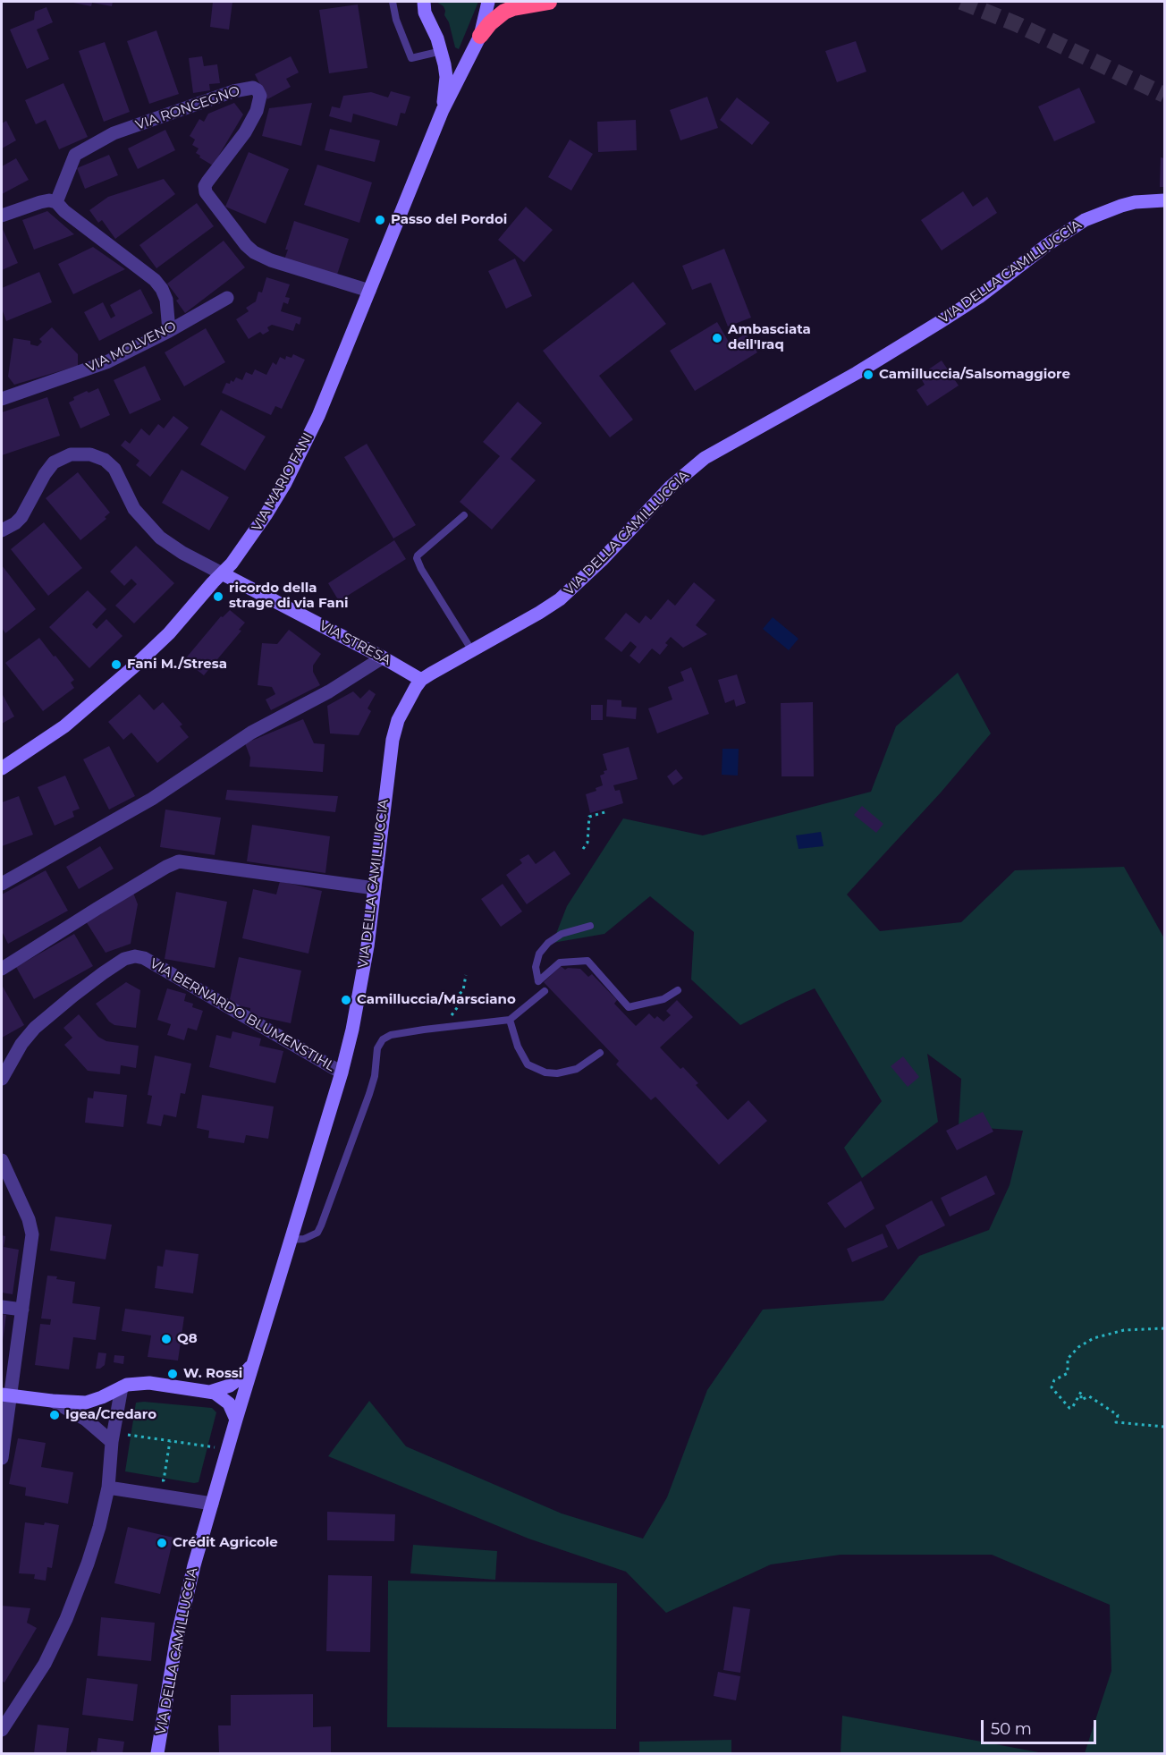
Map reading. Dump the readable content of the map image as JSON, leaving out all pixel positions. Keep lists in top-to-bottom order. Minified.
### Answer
{"streets":{"main road":["VIA DELLA CAMILLUCCIA","VIA MARIO FANI","VIA STRESA"],"street":["VIA RONCEGNO","VIA MOLVENO","VIA BERNARDO BLUMENSTIHL"]},"crossings":[["VIA RONCEGNO","VIA MARIO FANI"],["VIA DELLA CAMILLUCCIA","VIA STRESA"],["VIA DELLA CAMILLUCCIA","VIA BERNARDO BLUMENSTIHL"],["VIA MARIO FANI","VIA STRESA"]],"places":["Passo del Pordoi","Ambasciata dell'Iraq","Camilluccia/Salsomaggiore","ricordo della strage di via Fani","Fani M./Stresa","Camilluccia/Marsciano","Q8","W. Rossi","Igea/Credaro","Crédit Agricole"],"scale_bar":"50 m"}
